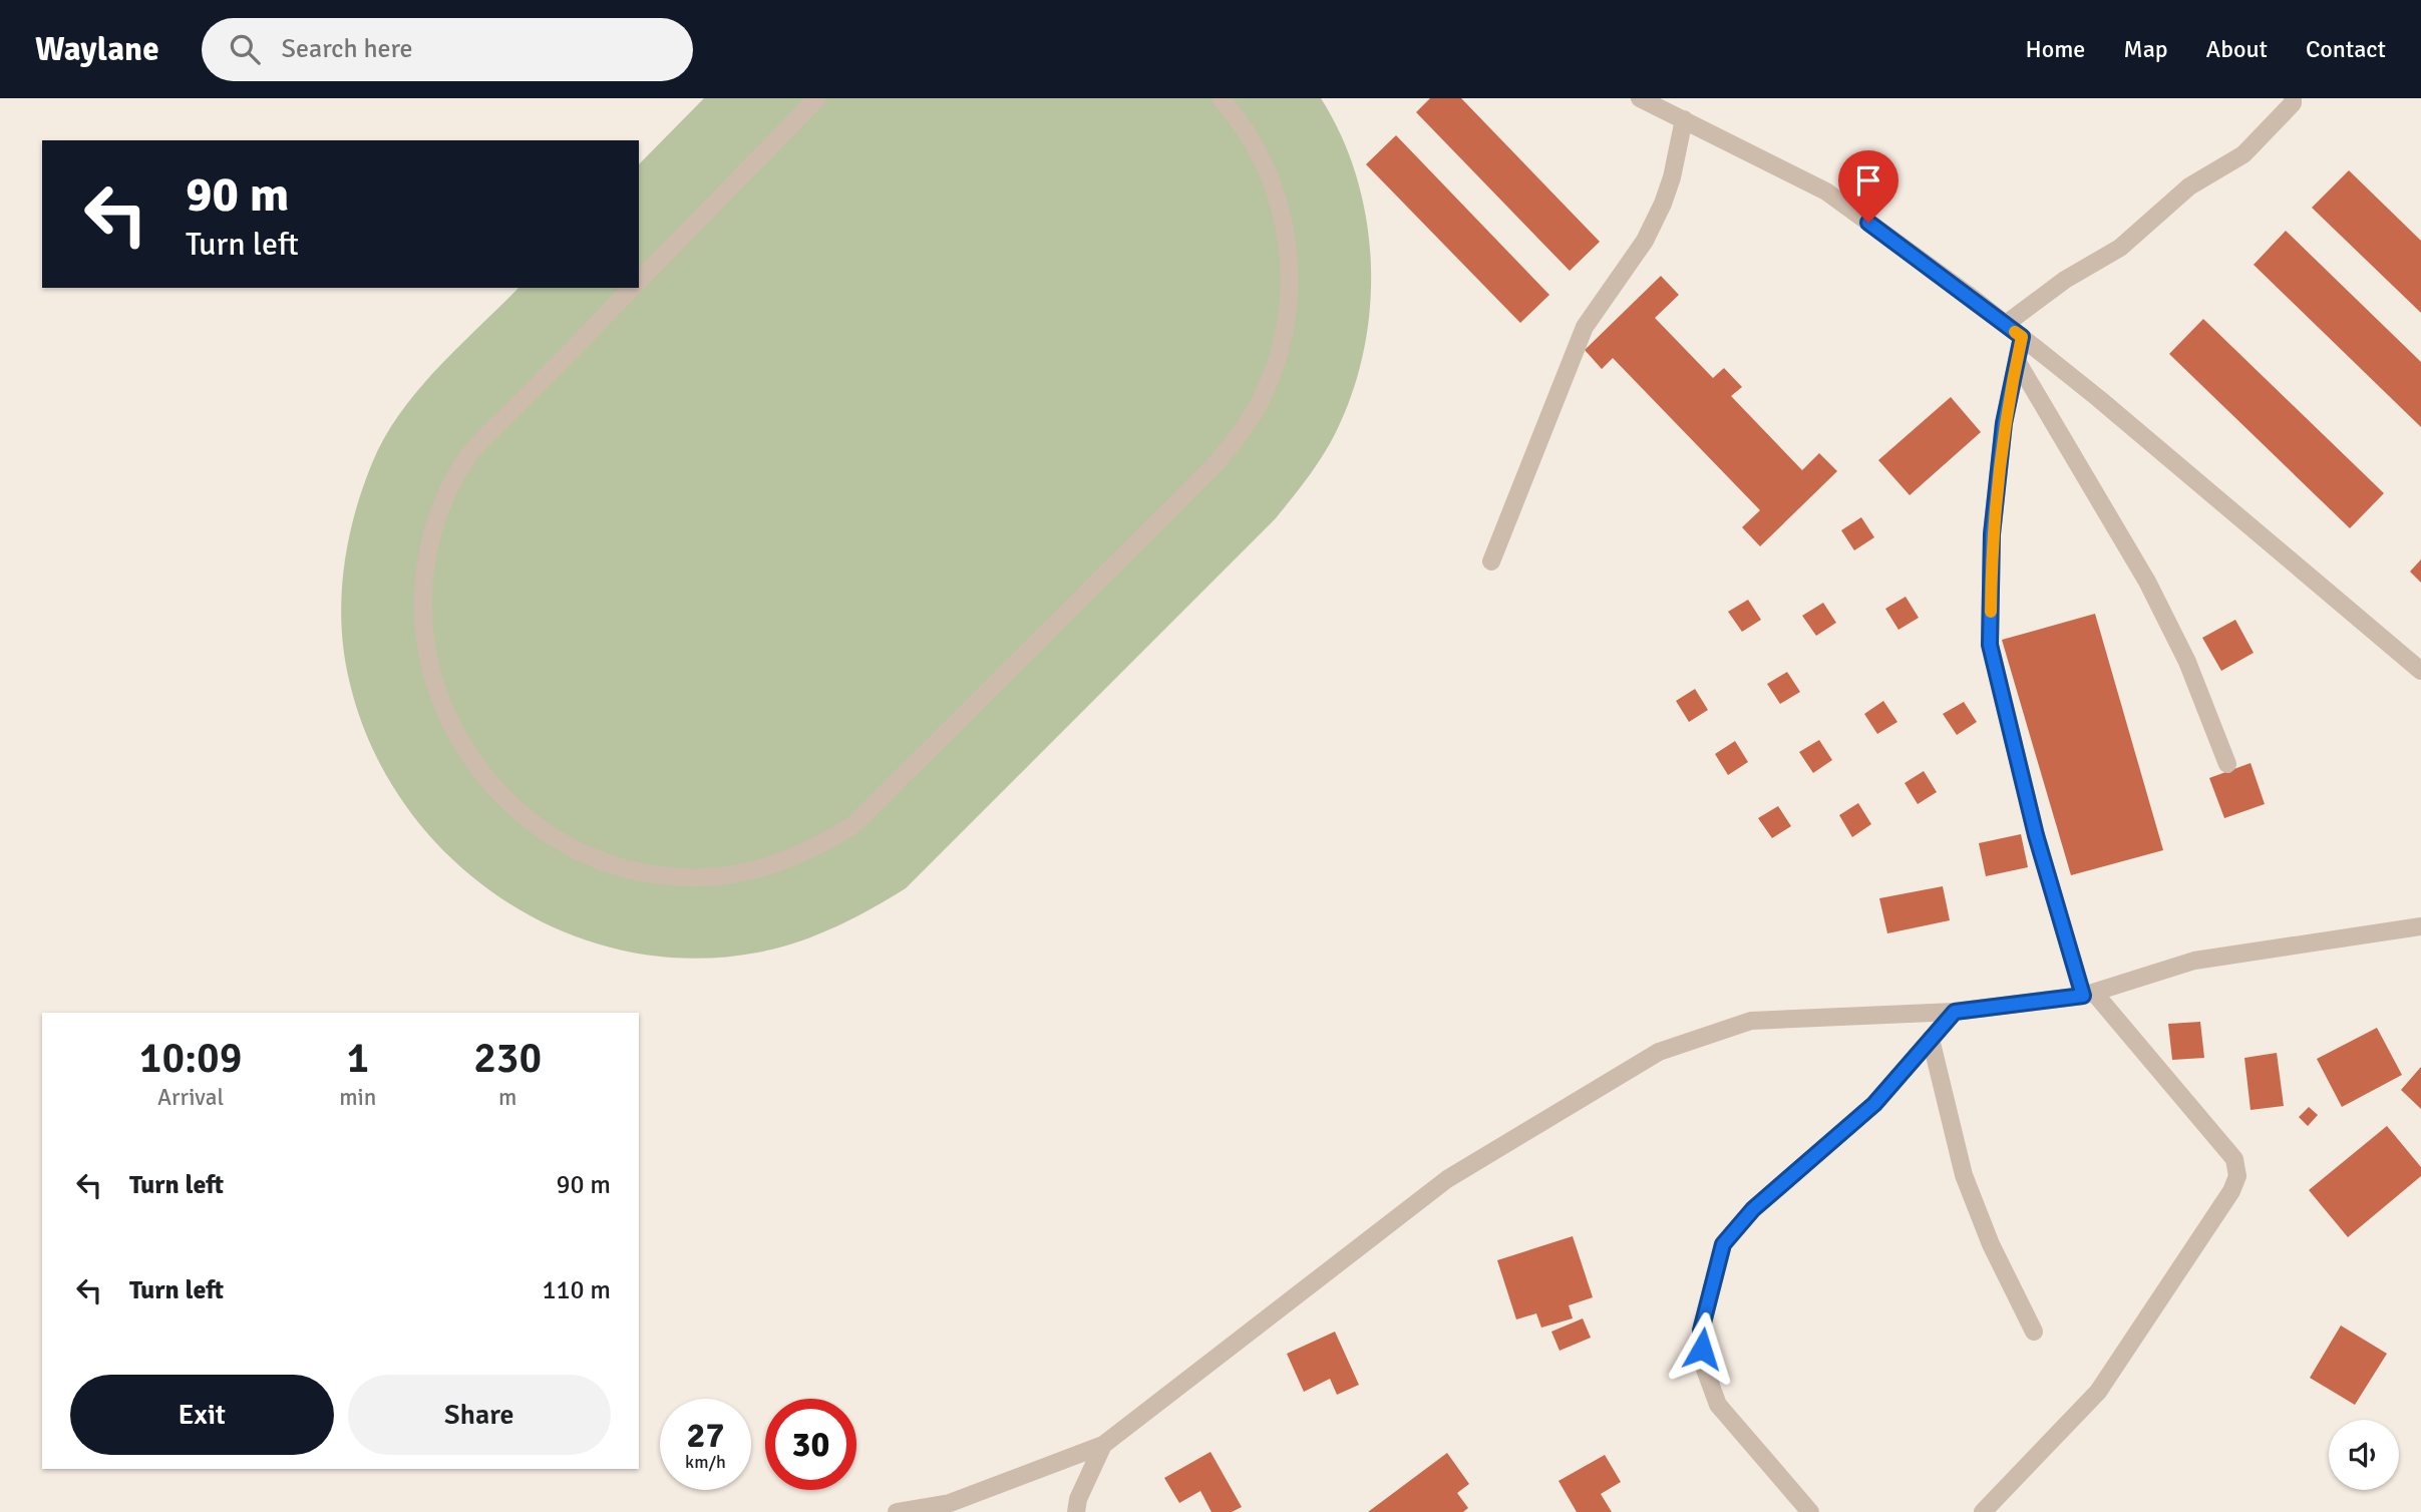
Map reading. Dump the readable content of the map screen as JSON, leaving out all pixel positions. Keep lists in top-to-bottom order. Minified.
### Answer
{"page":{"header":"Waylane","search":"Search here","nav":["Home","Map","About","Contact"],"turn":["90 m","Turn left"],"eta":["10:09","Arrival","1","min","230","m"],"list":[{"name":"Turn left","value":"90 m"},{"name":"Turn left","value":"110 m"}],"buttons":["Exit","Share"],"speed":"27 km/h","limit":"30"}}
